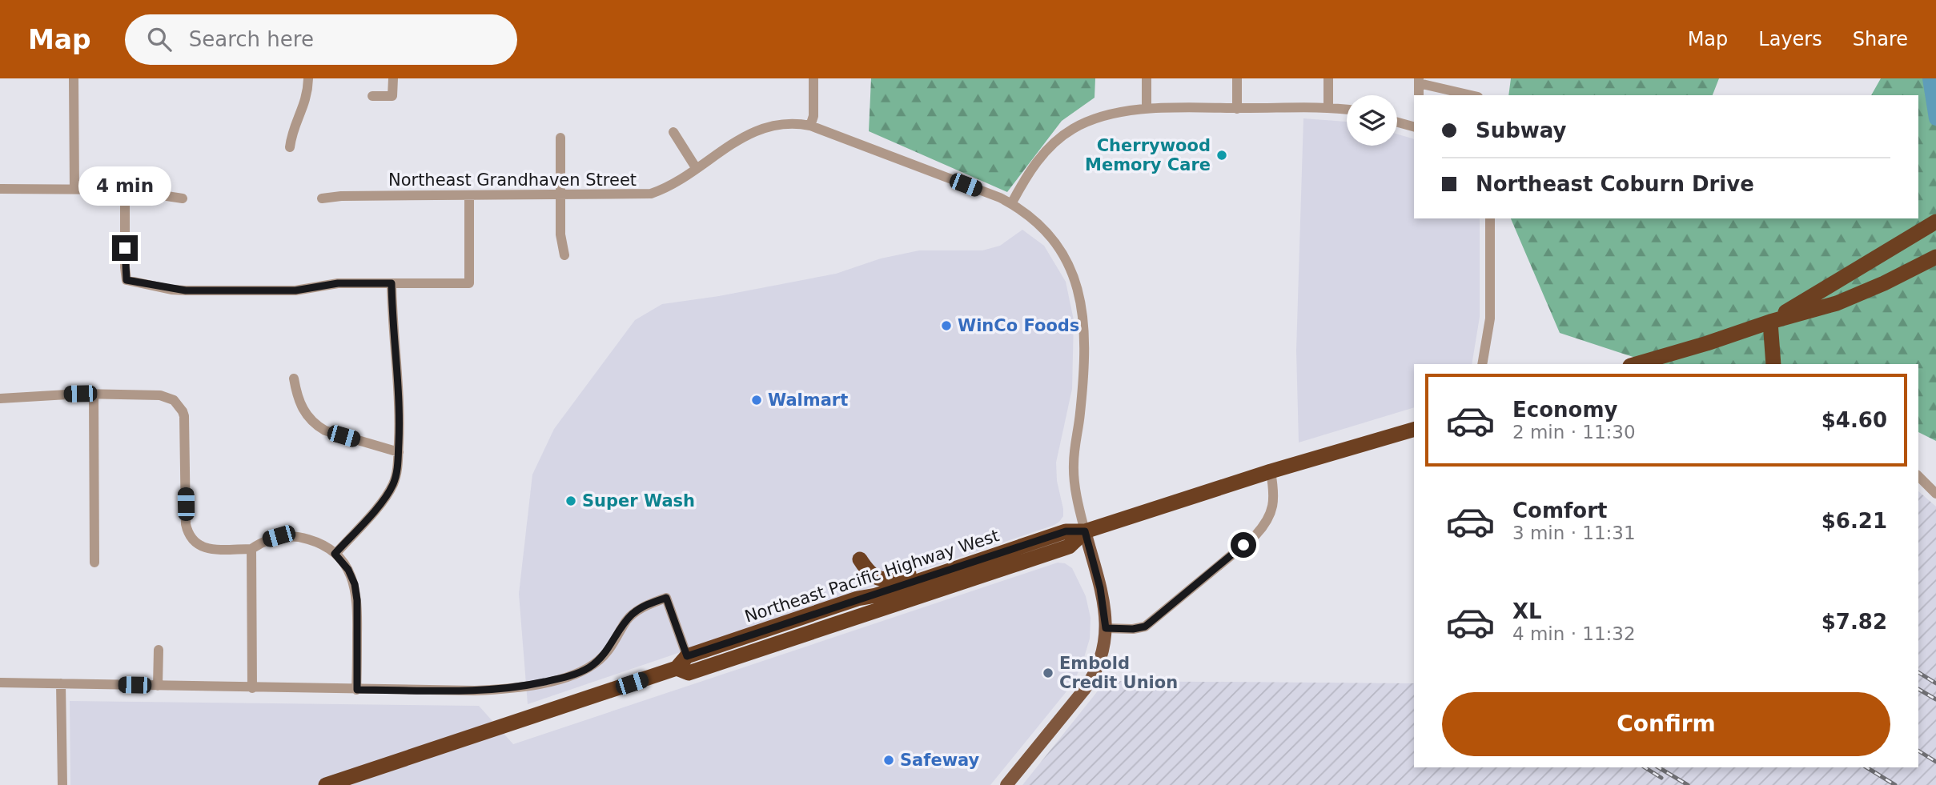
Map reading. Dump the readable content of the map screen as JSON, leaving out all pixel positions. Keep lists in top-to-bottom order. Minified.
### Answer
{"streets":{"highway":["Northeast Pacific Highway West"],"street":["Northeast Grandhaven Street"]},"crossings":[["Northeast Grandhaven Street","Northeast Pacific Highway West"]],"places":["Cherrywood Memory Care","WinCo Foods","Walmart","Super Wash","Embold Credit Union","Safeway"],"page":{"header":"Map","search":"Search here","nav":["Map","Layers","Share"],"banner":["Subway","Northeast Coburn Drive"],"bubble":"4 min","list":[{"name":"Economy","note":"2 min · 11:30","value":"$4.60"},{"name":"Comfort","note":"3 min · 11:31","value":"$6.21"},{"name":"XL","note":"4 min · 11:32","value":"$7.82"}],"buttons":"Confirm"}}
